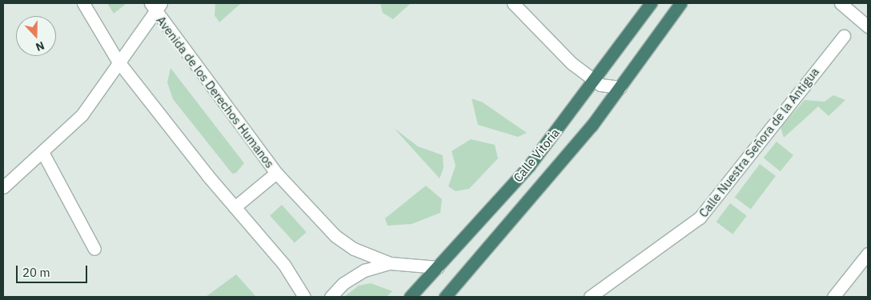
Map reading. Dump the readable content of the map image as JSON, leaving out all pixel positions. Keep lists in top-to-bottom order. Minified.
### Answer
{"streets":{"highway":["Calle Vitoria"],"street":["Avenida de los Derechos Humanos","Calle Nuestra Señora de la Antigua"]},"crossings":[["Avenida de los Derechos Humanos","Calle Vitoria"]],"scale_bar":"20 m","north":"bottom"}
